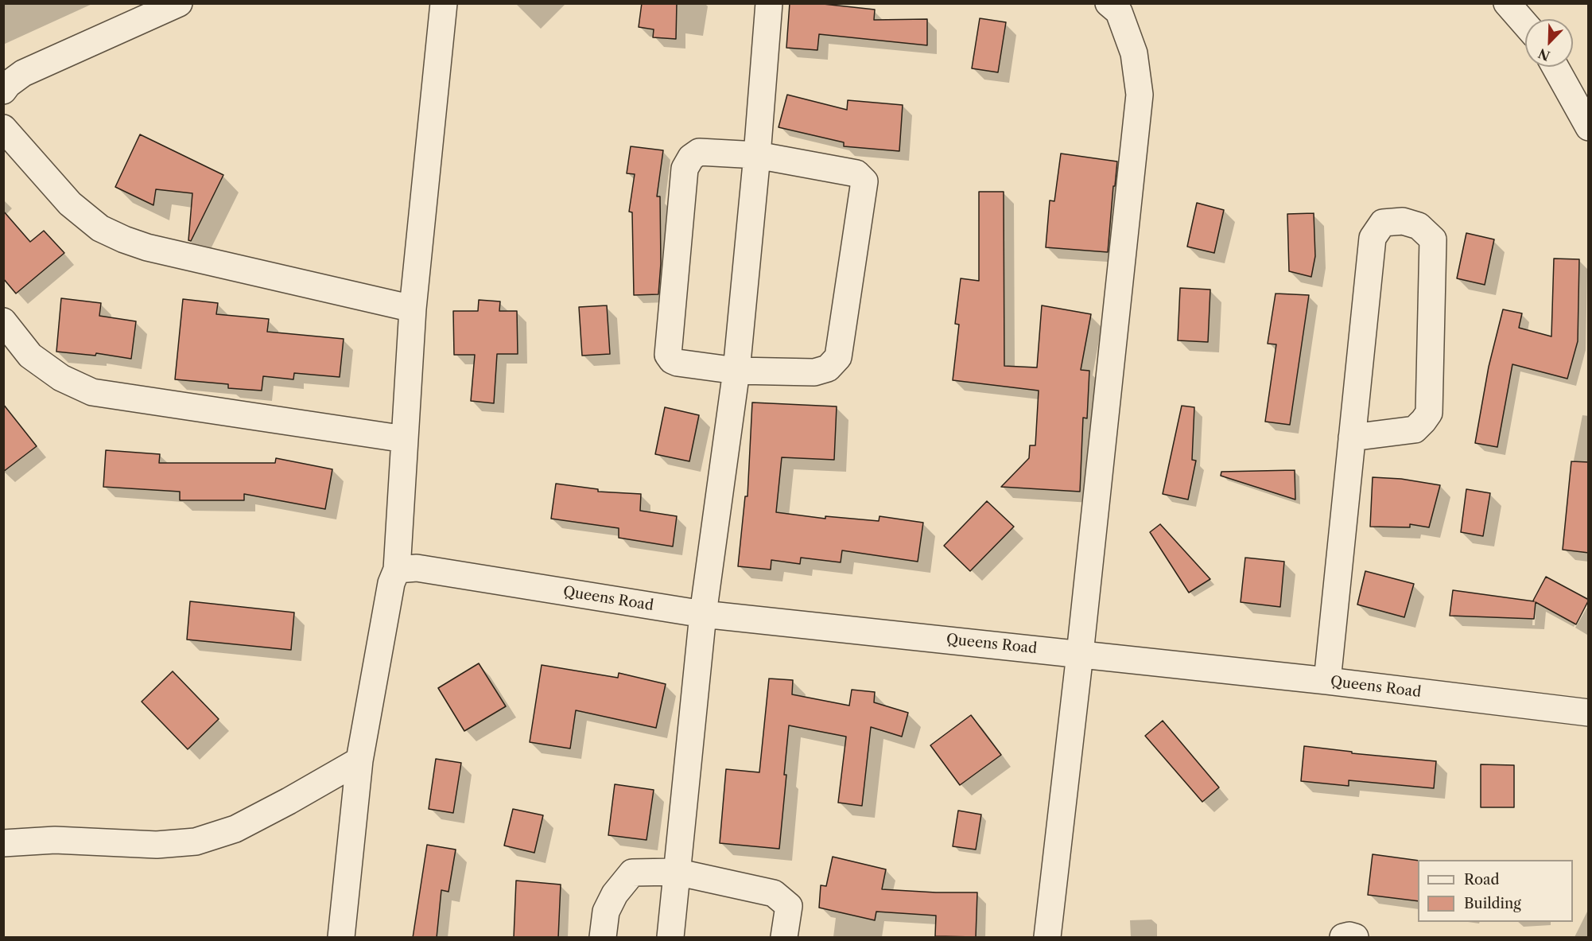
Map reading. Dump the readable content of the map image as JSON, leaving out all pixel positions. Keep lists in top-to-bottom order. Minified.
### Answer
{"streets":{"street":["Queens Road"]},"legend":["Road","Building"],"north":"bottom left"}
